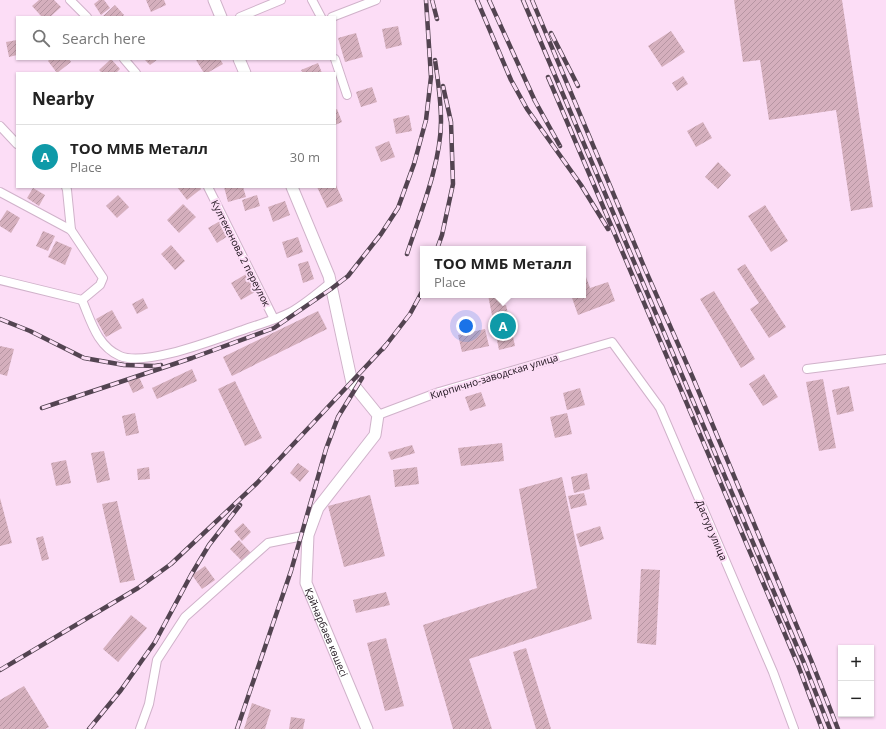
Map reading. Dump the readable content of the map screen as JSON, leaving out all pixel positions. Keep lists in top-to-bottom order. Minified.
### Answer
{"streets":{"street":["Култекенова 2 переулок","Кирпично-заводская улица","Дастур улица","Қайнарбаев көшесі"]},"crossings":[["Кирпично-заводская улица","Дастур улица"],["Кирпично-заводская улица","Қайнарбаев көшесі"]],"page":{"search":"Search here","heading":"Nearby","list":[{"mark":"A","name":"ТОО ММБ Металл","note":"Place","value":"30 m"}],"popup":["ТОО ММБ Металл","Place"],"pins":"A","map_buttons":["+","−"]}}
